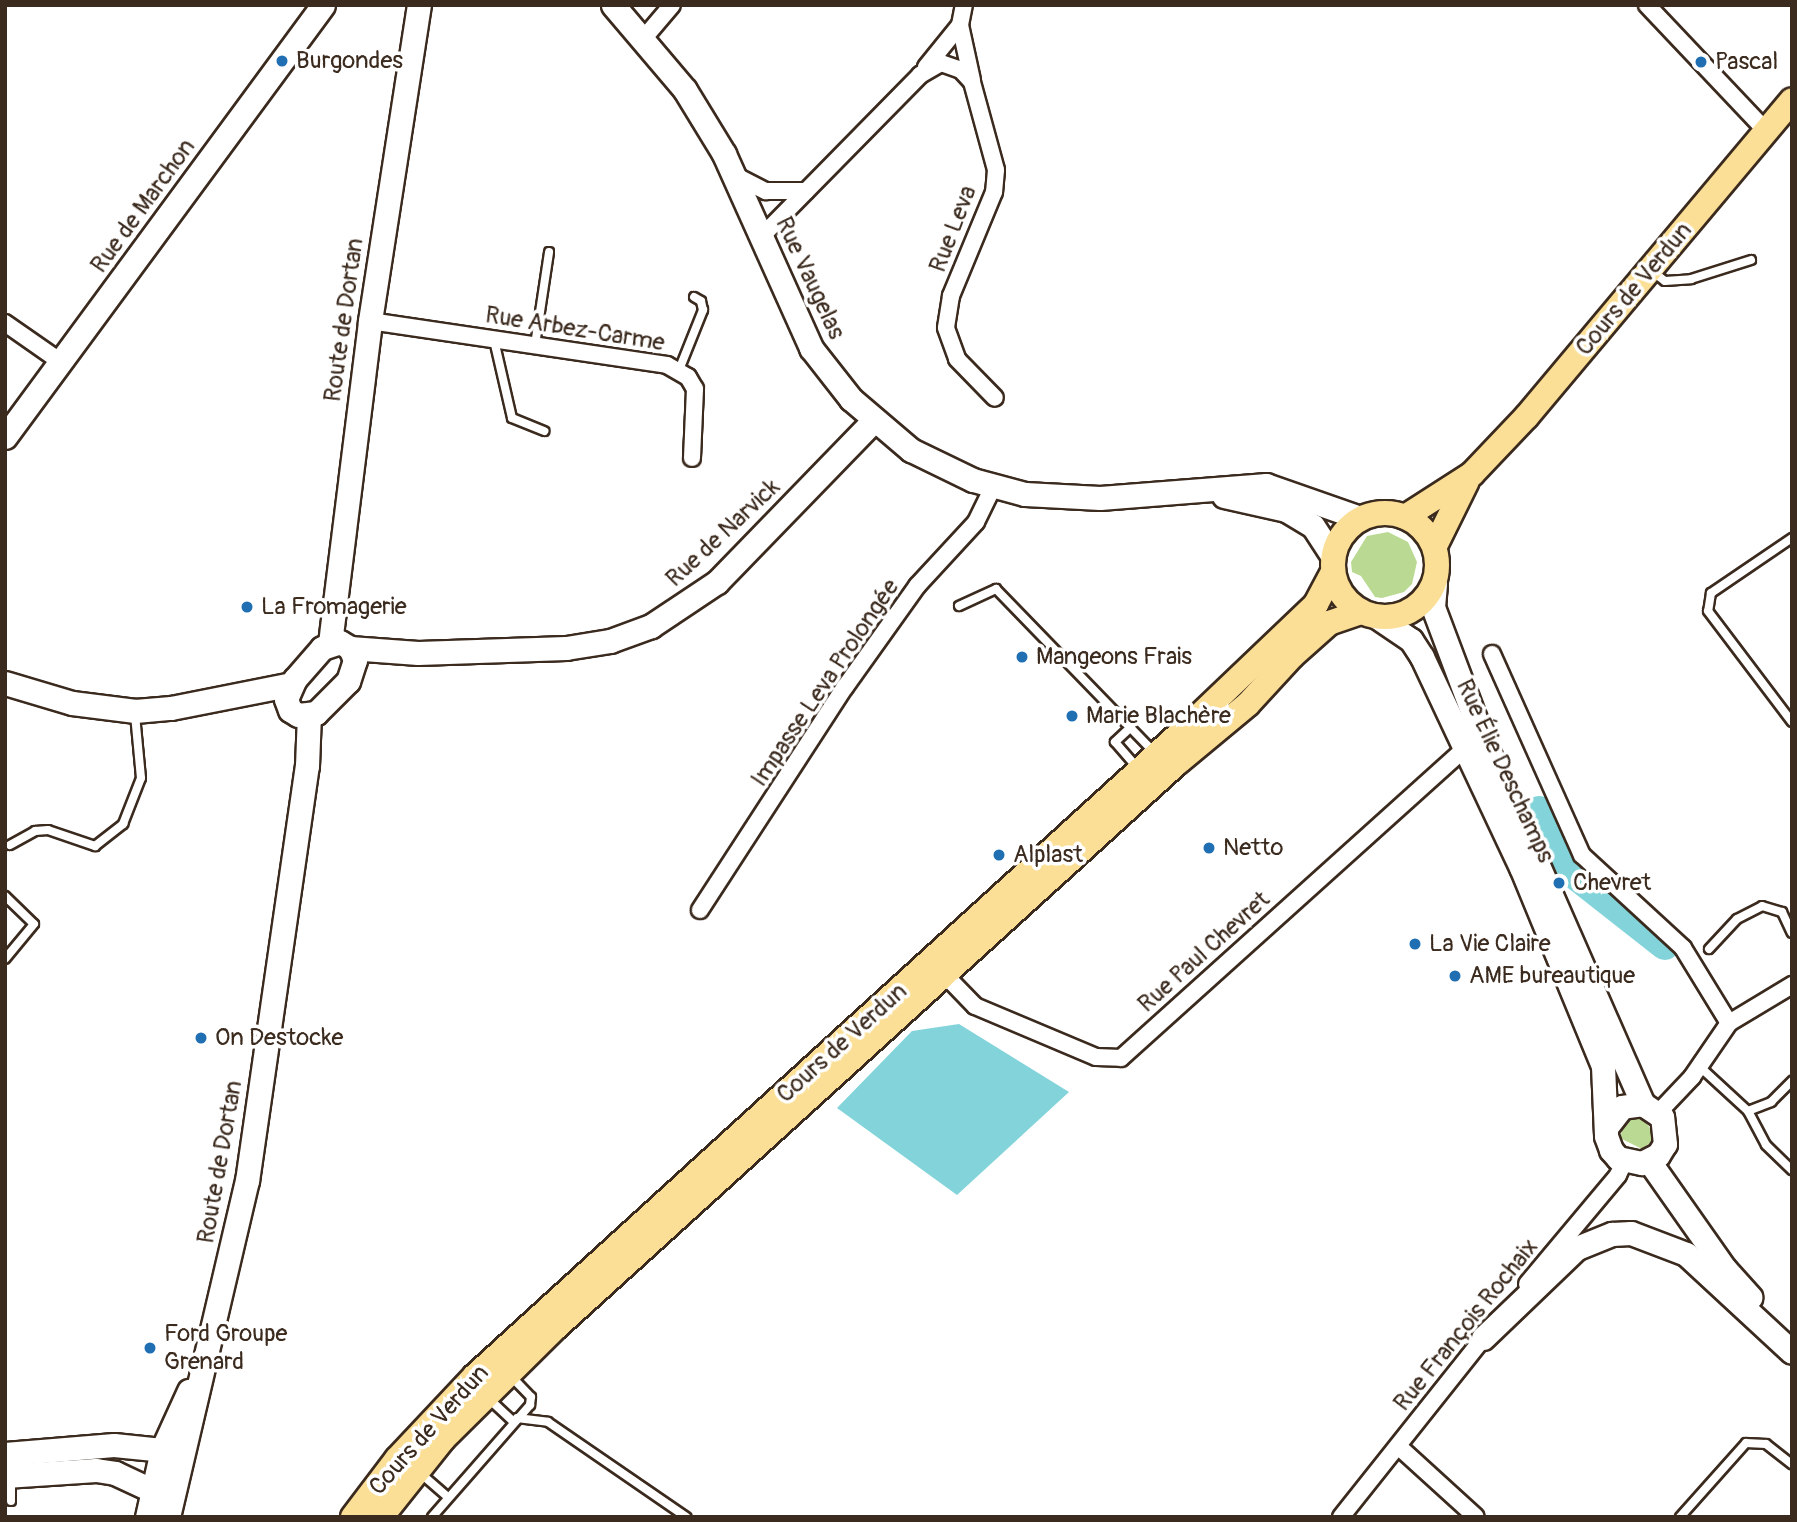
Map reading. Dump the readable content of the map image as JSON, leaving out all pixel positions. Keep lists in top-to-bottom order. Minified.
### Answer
{"streets":{"main road":["Rue de Marchon","Rue Vaugelas","Cours de Verdun","Route de Dortan","Rue de Narvick","Rue Élie Deschamps"],"street":["Rue Leva","Rue Arbez-Carme","Impasse Leva Prolongée","Rue Paul Chevret","Rue François Rochaix"]},"crossings":[["Rue Vaugelas","Cours de Verdun"],["Rue Vaugelas","Rue de Narvick"],["Rue Vaugelas","Impasse Leva Prolongée"],["Rue Vaugelas","Rue Élie Deschamps"],["Cours de Verdun","Rue Élie Deschamps"],["Cours de Verdun","Rue Paul Chevret"],["Route de Dortan","Rue Arbez-Carme"],["Route de Dortan","Rue de Narvick"],["Rue Élie Deschamps","Rue Paul Chevret"],["Rue Élie Deschamps","Rue François Rochaix"]],"places":["Burgondes","Pascal","La Fromagerie","Mangeons Frais","Marie Blachère","Netto","Alplast","Chevret","La Vie Claire","AME bureautique","On Destocke","Ford Groupe Grenard"]}
